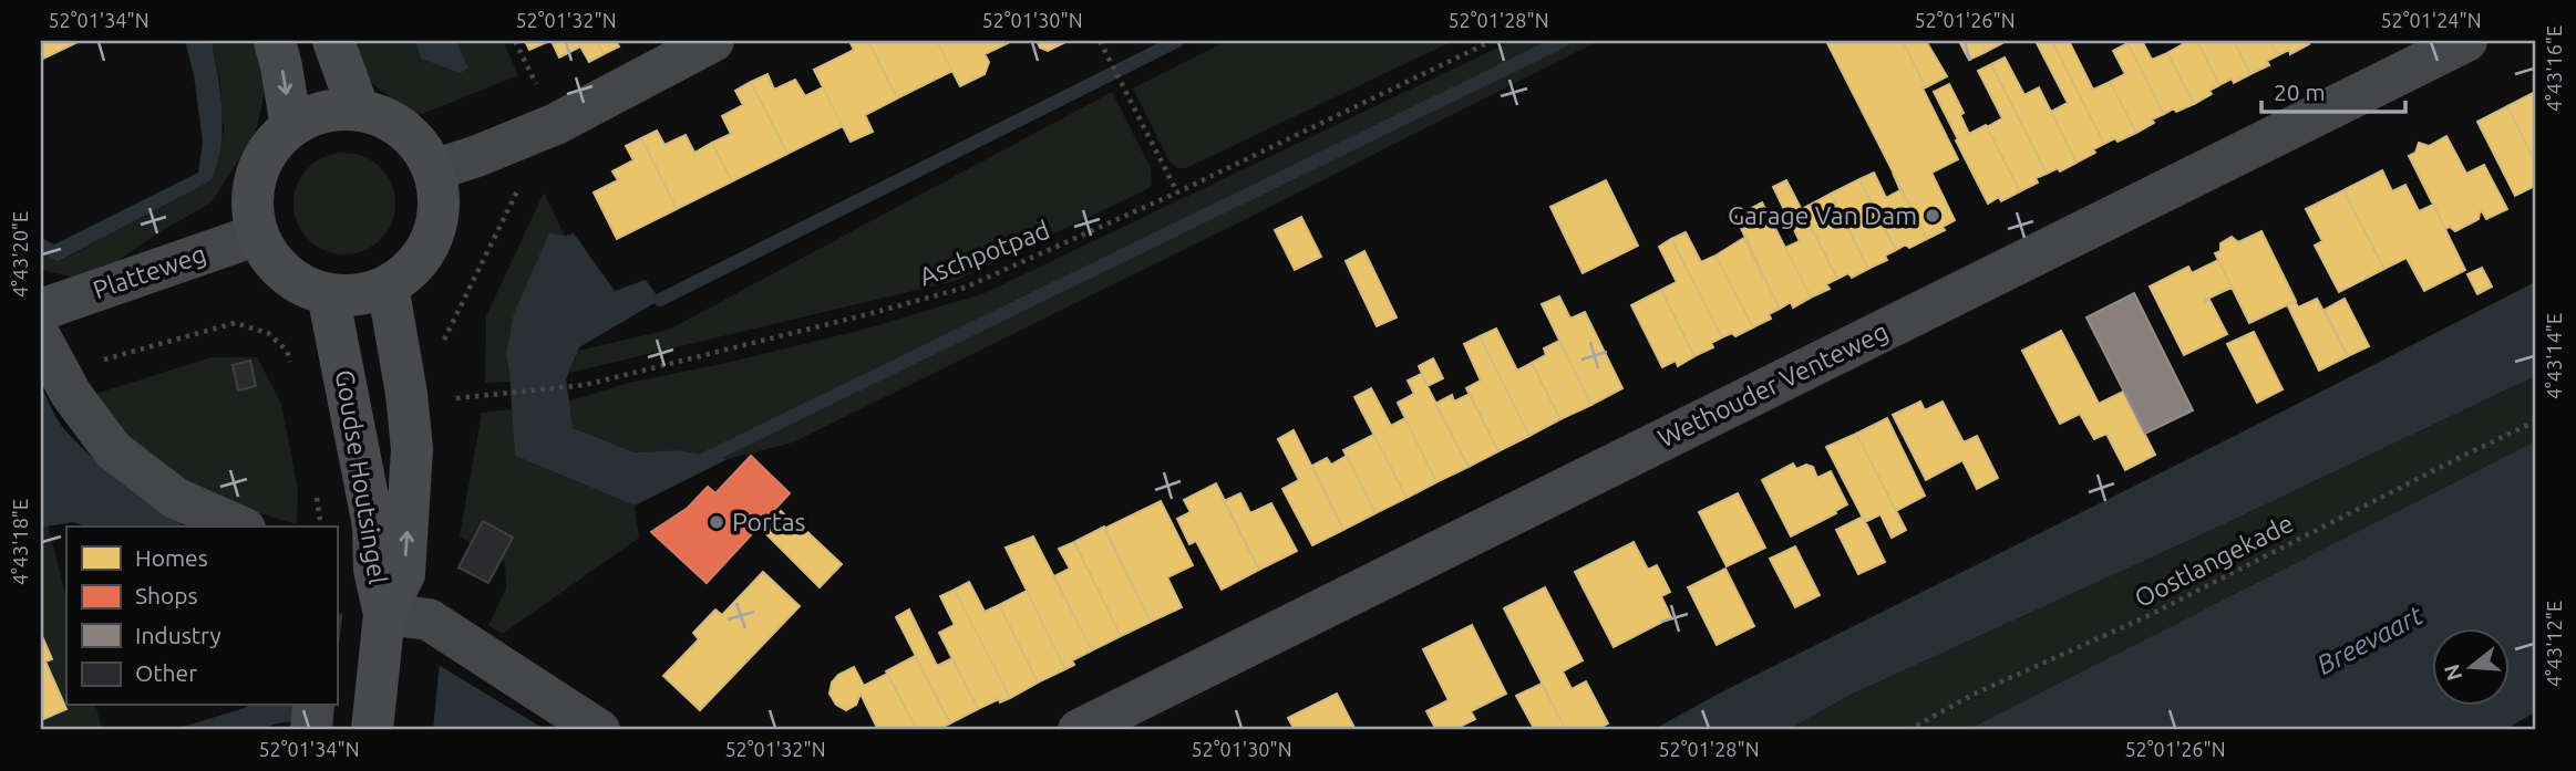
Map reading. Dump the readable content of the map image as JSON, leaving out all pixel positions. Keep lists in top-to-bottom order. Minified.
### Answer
{"streets":{"main road":["Goudse Houtsingel"],"street":["Platteweg","Wethouder Venteweg"],"path":["Aschpotpad","Oostlangekade"]},"crossings":[["Platteweg","Goudse Houtsingel"]],"water":["Breevaart"],"places":["Garage Van Dam","Portas"],"legend":["Homes","Shops","Industry","Other"],"scale_bar":"20 m","north":"left","coordinates":["52°01'34\"N","52°01'32\"N","52°01'30\"N","52°01'28\"N","52°01'26\"N","52°01'24\"N","4°43'16\"E","4°43'20\"E","4°43'14\"E","4°43'18\"E","4°43'12\"E"]}
